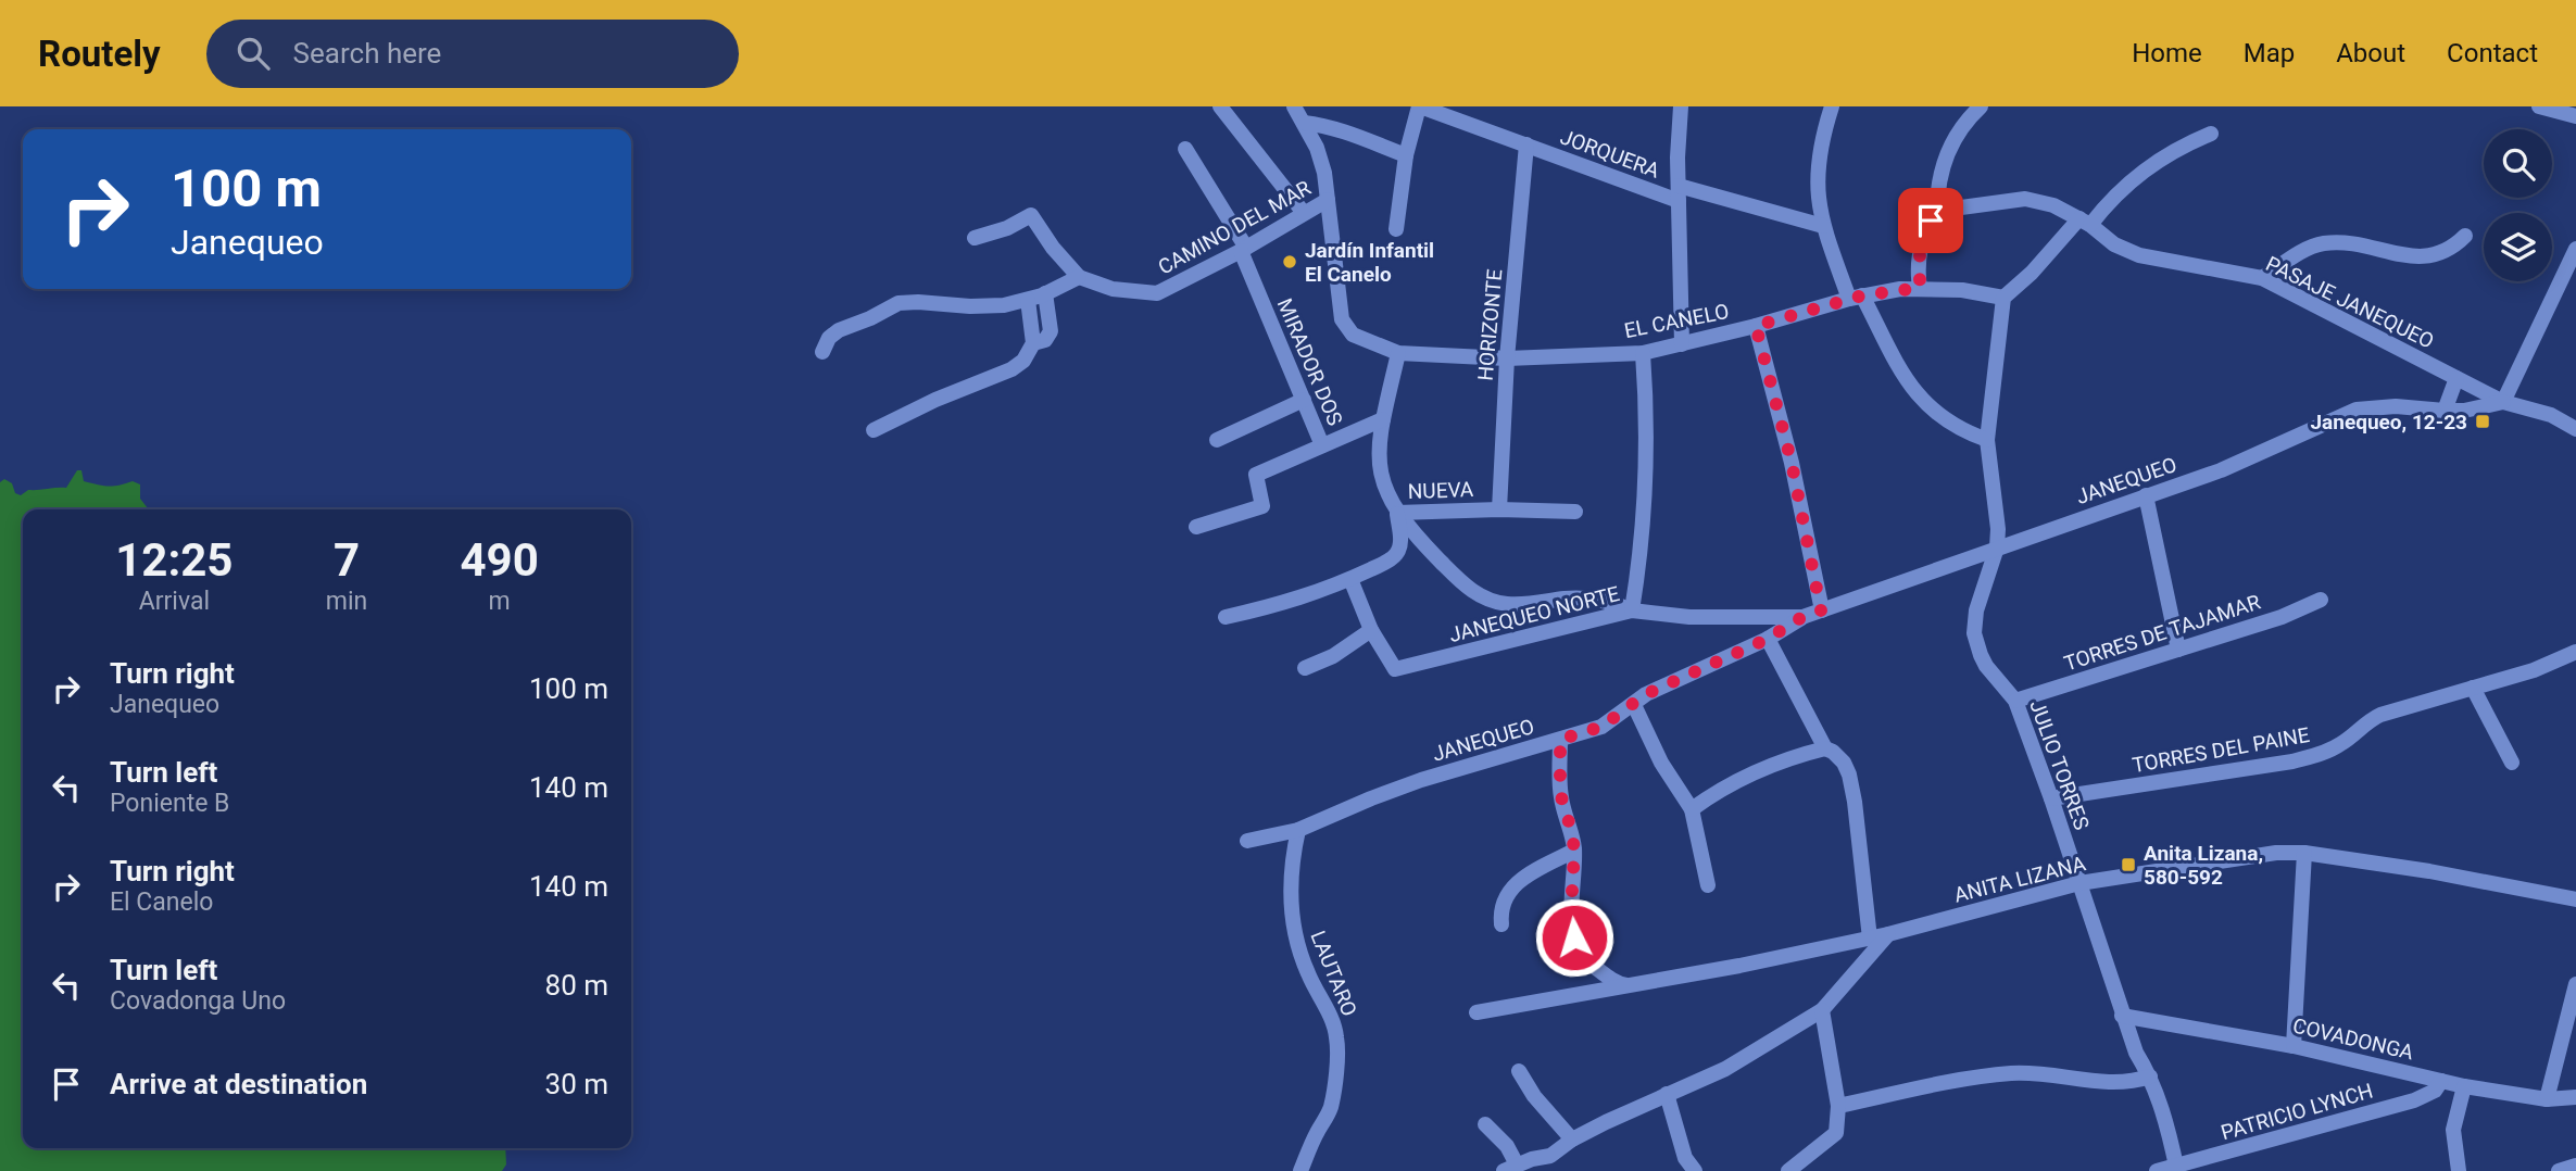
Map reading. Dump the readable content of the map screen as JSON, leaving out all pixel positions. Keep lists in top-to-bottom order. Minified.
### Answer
{"streets":{"street":["JORQUERA","CAMINO DEL MAR","PASAJE JANEQUEO","EL CANELO","HORIZONTE","MIRADOR DOS","JANEQUEO","NUEVA","JANEQUEO NORTE","TORRES DE TAJAMAR","TORRES DEL PAINE","JULIO TORRES","ANITA LIZANA","LAUTARO","COVADONGA","PATRICIO LYNCH"]},"crossings":[["JORQUERA","HORIZONTE"],["CAMINO DEL MAR","EL CANELO"],["CAMINO DEL MAR","MIRADOR DOS"],["PASAJE JANEQUEO","JANEQUEO"],["EL CANELO","HORIZONTE"],["EL CANELO","JULIO TORRES"],["HORIZONTE","NUEVA"],["JANEQUEO","JANEQUEO NORTE"],["JANEQUEO","JULIO TORRES"],["JANEQUEO","LAUTARO"],["NUEVA","JANEQUEO NORTE"],["TORRES DE TAJAMAR","JULIO TORRES"],["TORRES DEL PAINE","JULIO TORRES"],["JULIO TORRES","ANITA LIZANA"],["JULIO TORRES","COVADONGA"],["JULIO TORRES","PATRICIO LYNCH"],["COVADONGA","PATRICIO LYNCH"]],"places":{"other":["Jardín Infantil El Canelo"],"transit":["Janequeo, 12-23","Anita Lizana, 580-592"]},"page":{"header":"Routely","search":"Search here","nav":["Home","Map","About","Contact"],"turn":["100 m","Janequeo"],"eta":["12:25","Arrival","7","min","490","m"],"list":[{"name":"Turn right","note":"Janequeo","value":"100 m"},{"name":"Turn left","note":"Poniente B","value":"140 m"},{"name":"Turn right","note":"El Canelo","value":"140 m"},{"name":"Turn left","note":"Covadonga Uno","value":"80 m"},{"name":"Arrive at destination","value":"30 m"}]}}
